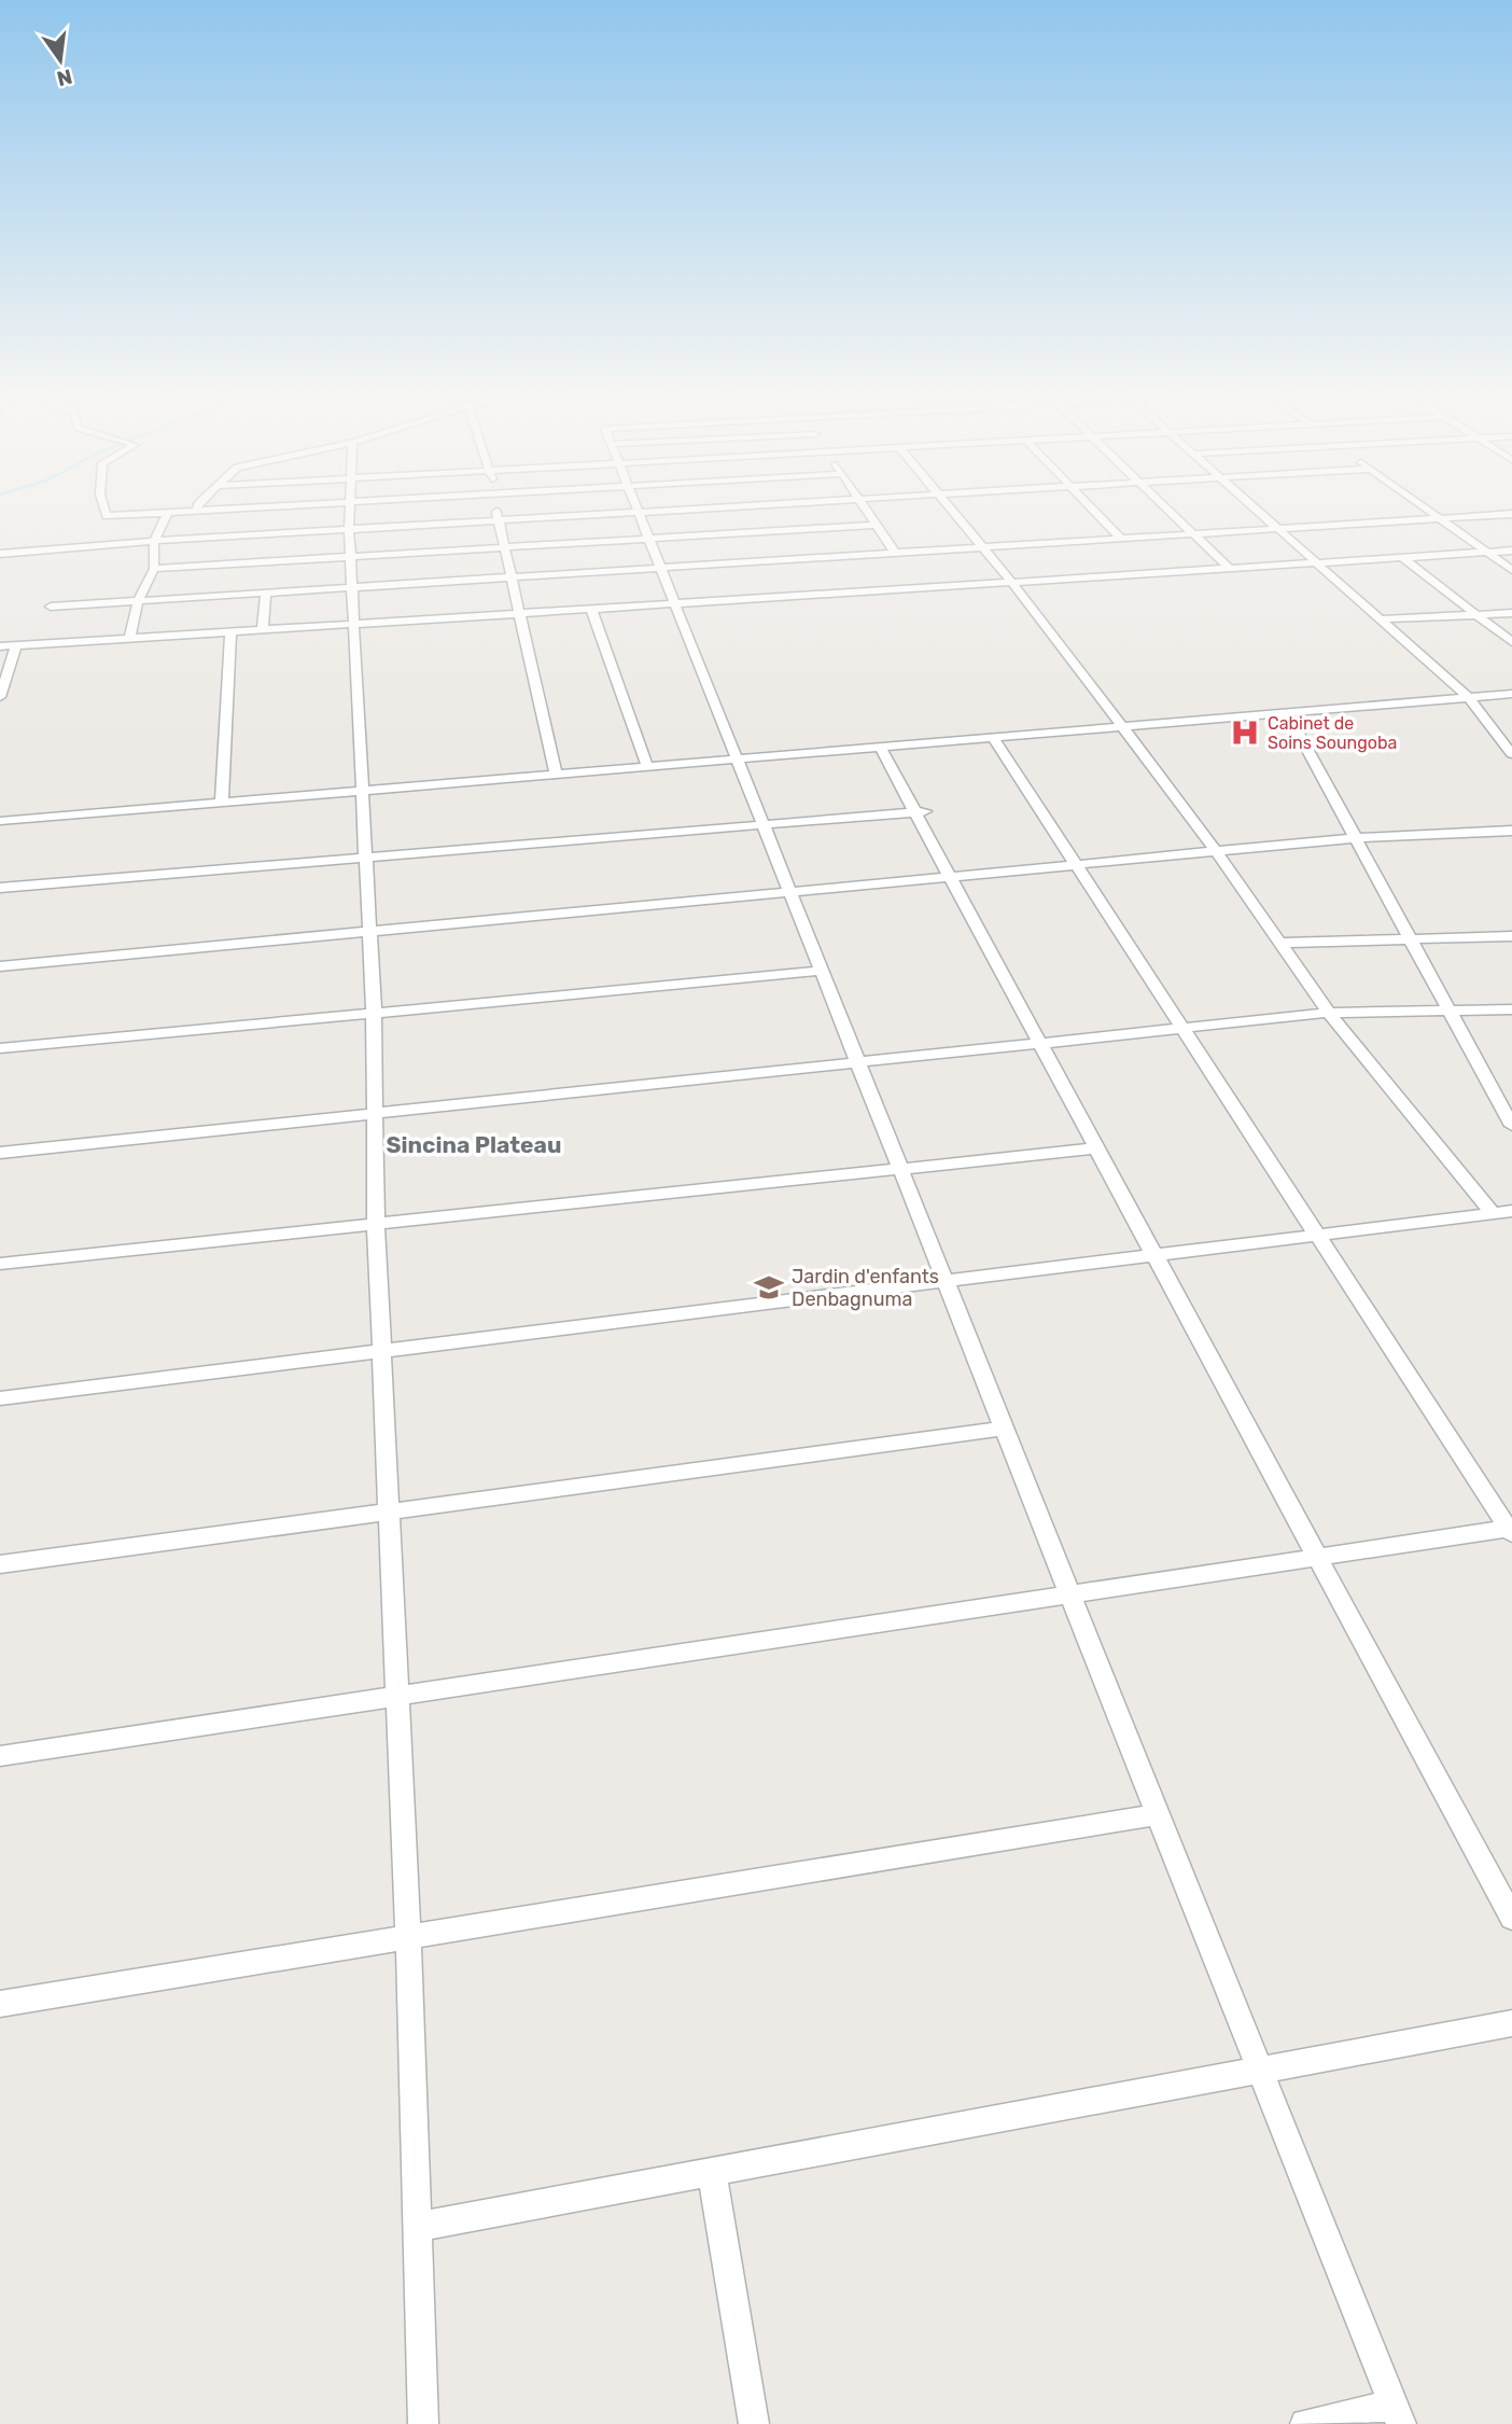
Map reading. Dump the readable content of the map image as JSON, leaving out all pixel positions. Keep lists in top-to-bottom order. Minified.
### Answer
{"districts":["Sincina Plateau"],"places":{"hospital":["Cabinet de Soins Soungoba"],"school or university":["Jardin d'enfants Denbagnuma"]},"north":"bottom"}
